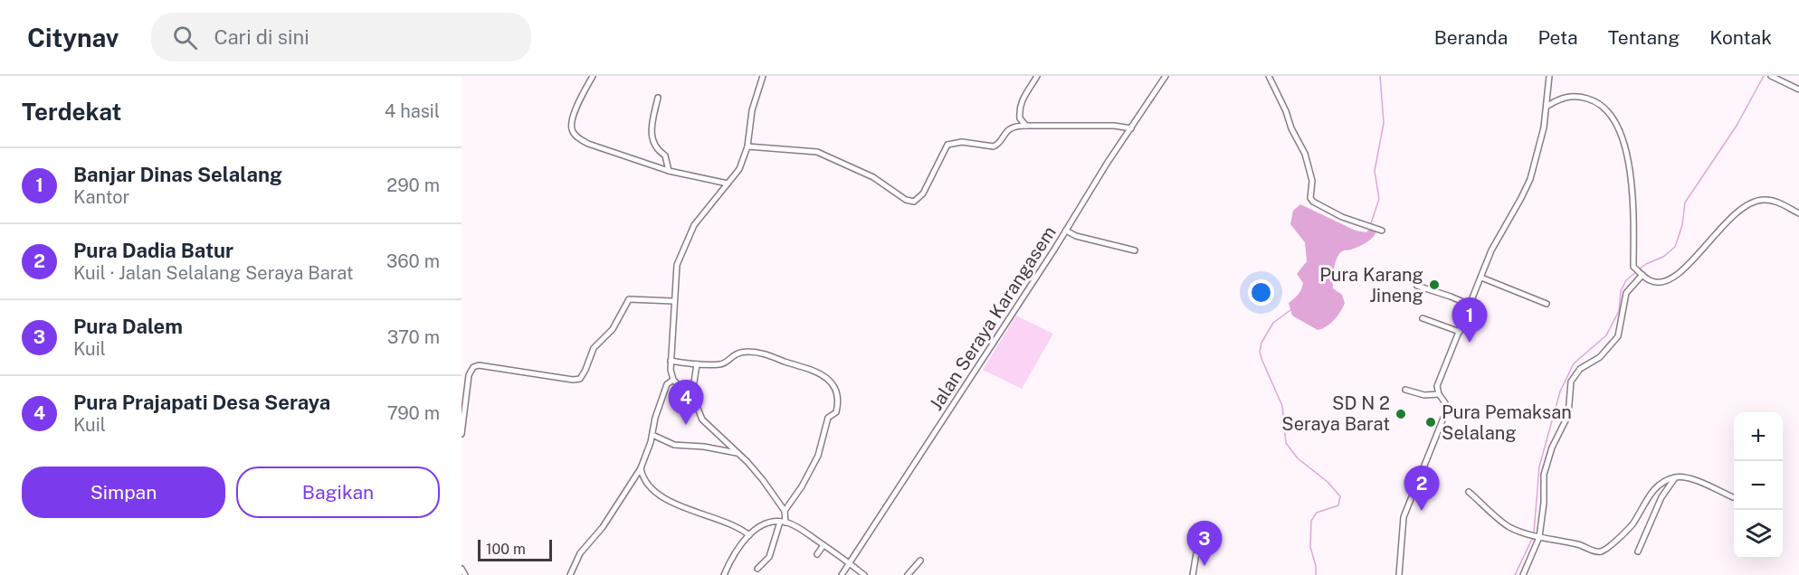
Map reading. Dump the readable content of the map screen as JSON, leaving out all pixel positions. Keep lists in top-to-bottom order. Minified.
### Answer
{"streets":{"street":["Jalan Seraya Karangasem"]},"places":["Pura Karang Jineng","SD N 2 Seraya Barat","Pura Pemaksan Selalang"],"scale_bar":"100 m","page":{"header":"Citynav","search":"Cari di sini","nav":["Beranda","Peta","Tentang","Kontak"],"heading":["Terdekat","4 hasil"],"list":[{"mark":"1","name":"Banjar Dinas Selalang","note":"Kantor","value":"290 m"},{"mark":"2","name":"Pura Dadia Batur","note":"Kuil · Jalan Selalang Seraya Barat","value":"360 m"},{"mark":"3","name":"Pura Dalem","note":"Kuil","value":"370 m"},{"mark":"4","name":"Pura Prajapati Desa Seraya","note":"Kuil","value":"790 m"}],"pins":["1","4","2","3"],"map_buttons":["+","−"],"buttons":["Simpan","Bagikan"],"scale":"100 m"}}
